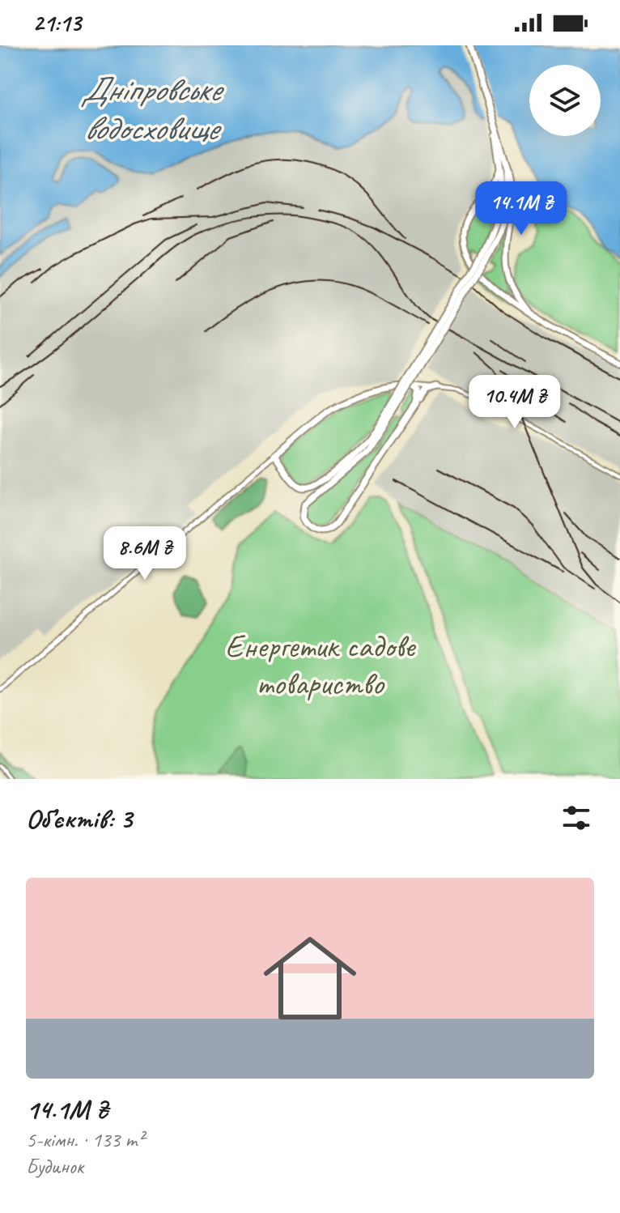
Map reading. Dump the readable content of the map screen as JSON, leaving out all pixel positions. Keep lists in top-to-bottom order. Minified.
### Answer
{"water":["Дніпровське водосховище"],"parks":["Енергетик садове товариство"],"page":{"status":"21:13","price":["14.1M ₴","10.4M ₴","8.6M ₴"],"heading":"Об’єктів: 3","list":[{"name":"14.1M ₴","note":"5-кімн. · 133 m² · Будинок"}]}}
